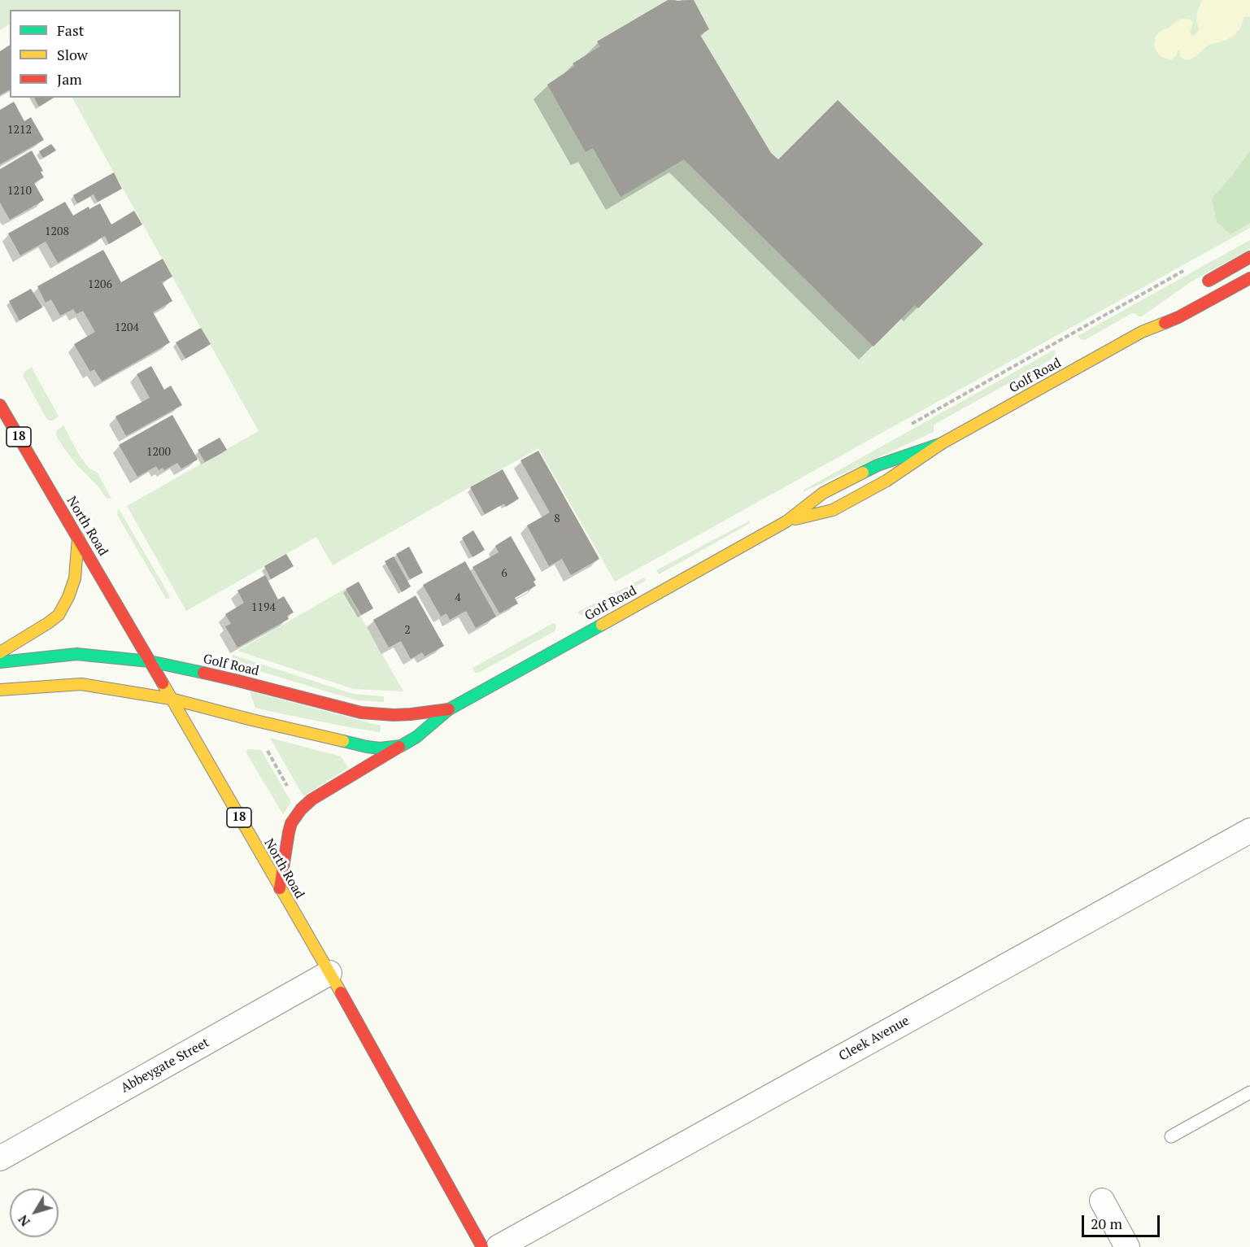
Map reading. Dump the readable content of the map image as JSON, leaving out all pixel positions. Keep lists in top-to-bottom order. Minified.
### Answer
{"streets":{"main road":["Golf Road","18","North Road"],"street":["Cleek Avenue","Abbeygate Street"]},"crossings":[["Golf Road","North Road"],["North Road","Abbeygate Street"]],"house_numbers":["1212","1210","1208","1206","1204","1200","8","6","4","1194","2"],"legend":["Fast","Slow","Jam"],"scale_bar":"20 m","north":"bottom left"}
